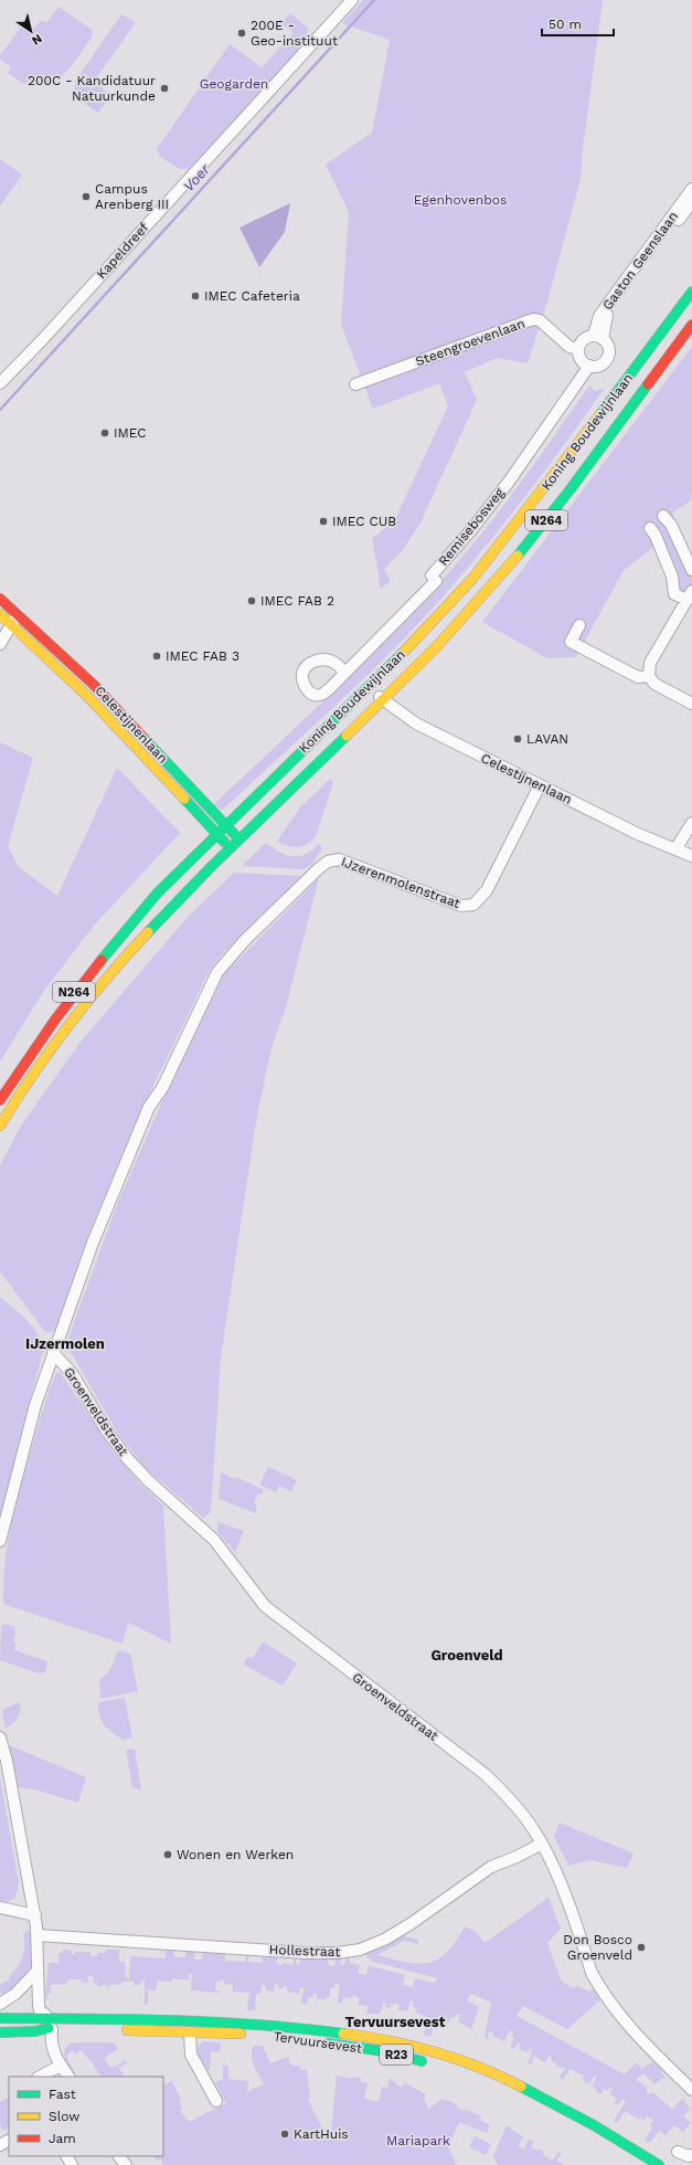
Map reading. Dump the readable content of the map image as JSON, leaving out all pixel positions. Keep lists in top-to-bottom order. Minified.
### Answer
{"streets":{"main road":["Koning Boudewijnlaan","N264","Celestijnenlaan","Tervuursevest","R23"],"street":["Kapeldreef","Gaston Geenslaan","Steengroevenlaan","Remisebosweg","IJzerenmolenstraat","Groenveldstraat","Hollestraat"]},"crossings":[["Gaston Geenslaan","Steengroevenlaan"],["Gaston Geenslaan","Remisebosweg"],["Steengroevenlaan","Remisebosweg"],["Koning Boudewijnlaan","Celestijnenlaan"],["Celestijnenlaan","IJzerenmolenstraat"],["IJzerenmolenstraat","Groenveldstraat"],["Groenveldstraat","Hollestraat"]],"districts":["IJzermolen","Groenveld","Tervuursevest"],"water":["Voer"],"parks":["Geogarden","Egenhovenbos","Mariapark"],"places":["200E - Geo-instituut","200C - Kandidatuur Natuurkunde","Campus Arenberg III","IMEC Cafeteria","IMEC","IMEC CUB","IMEC FAB 2","IMEC FAB 3","LAVAN","Wonen en Werken","Don Bosco Groenveld","KartHuis"],"legend":["Fast","Slow","Jam"],"scale_bar":"50 m","north":"bottom right"}
